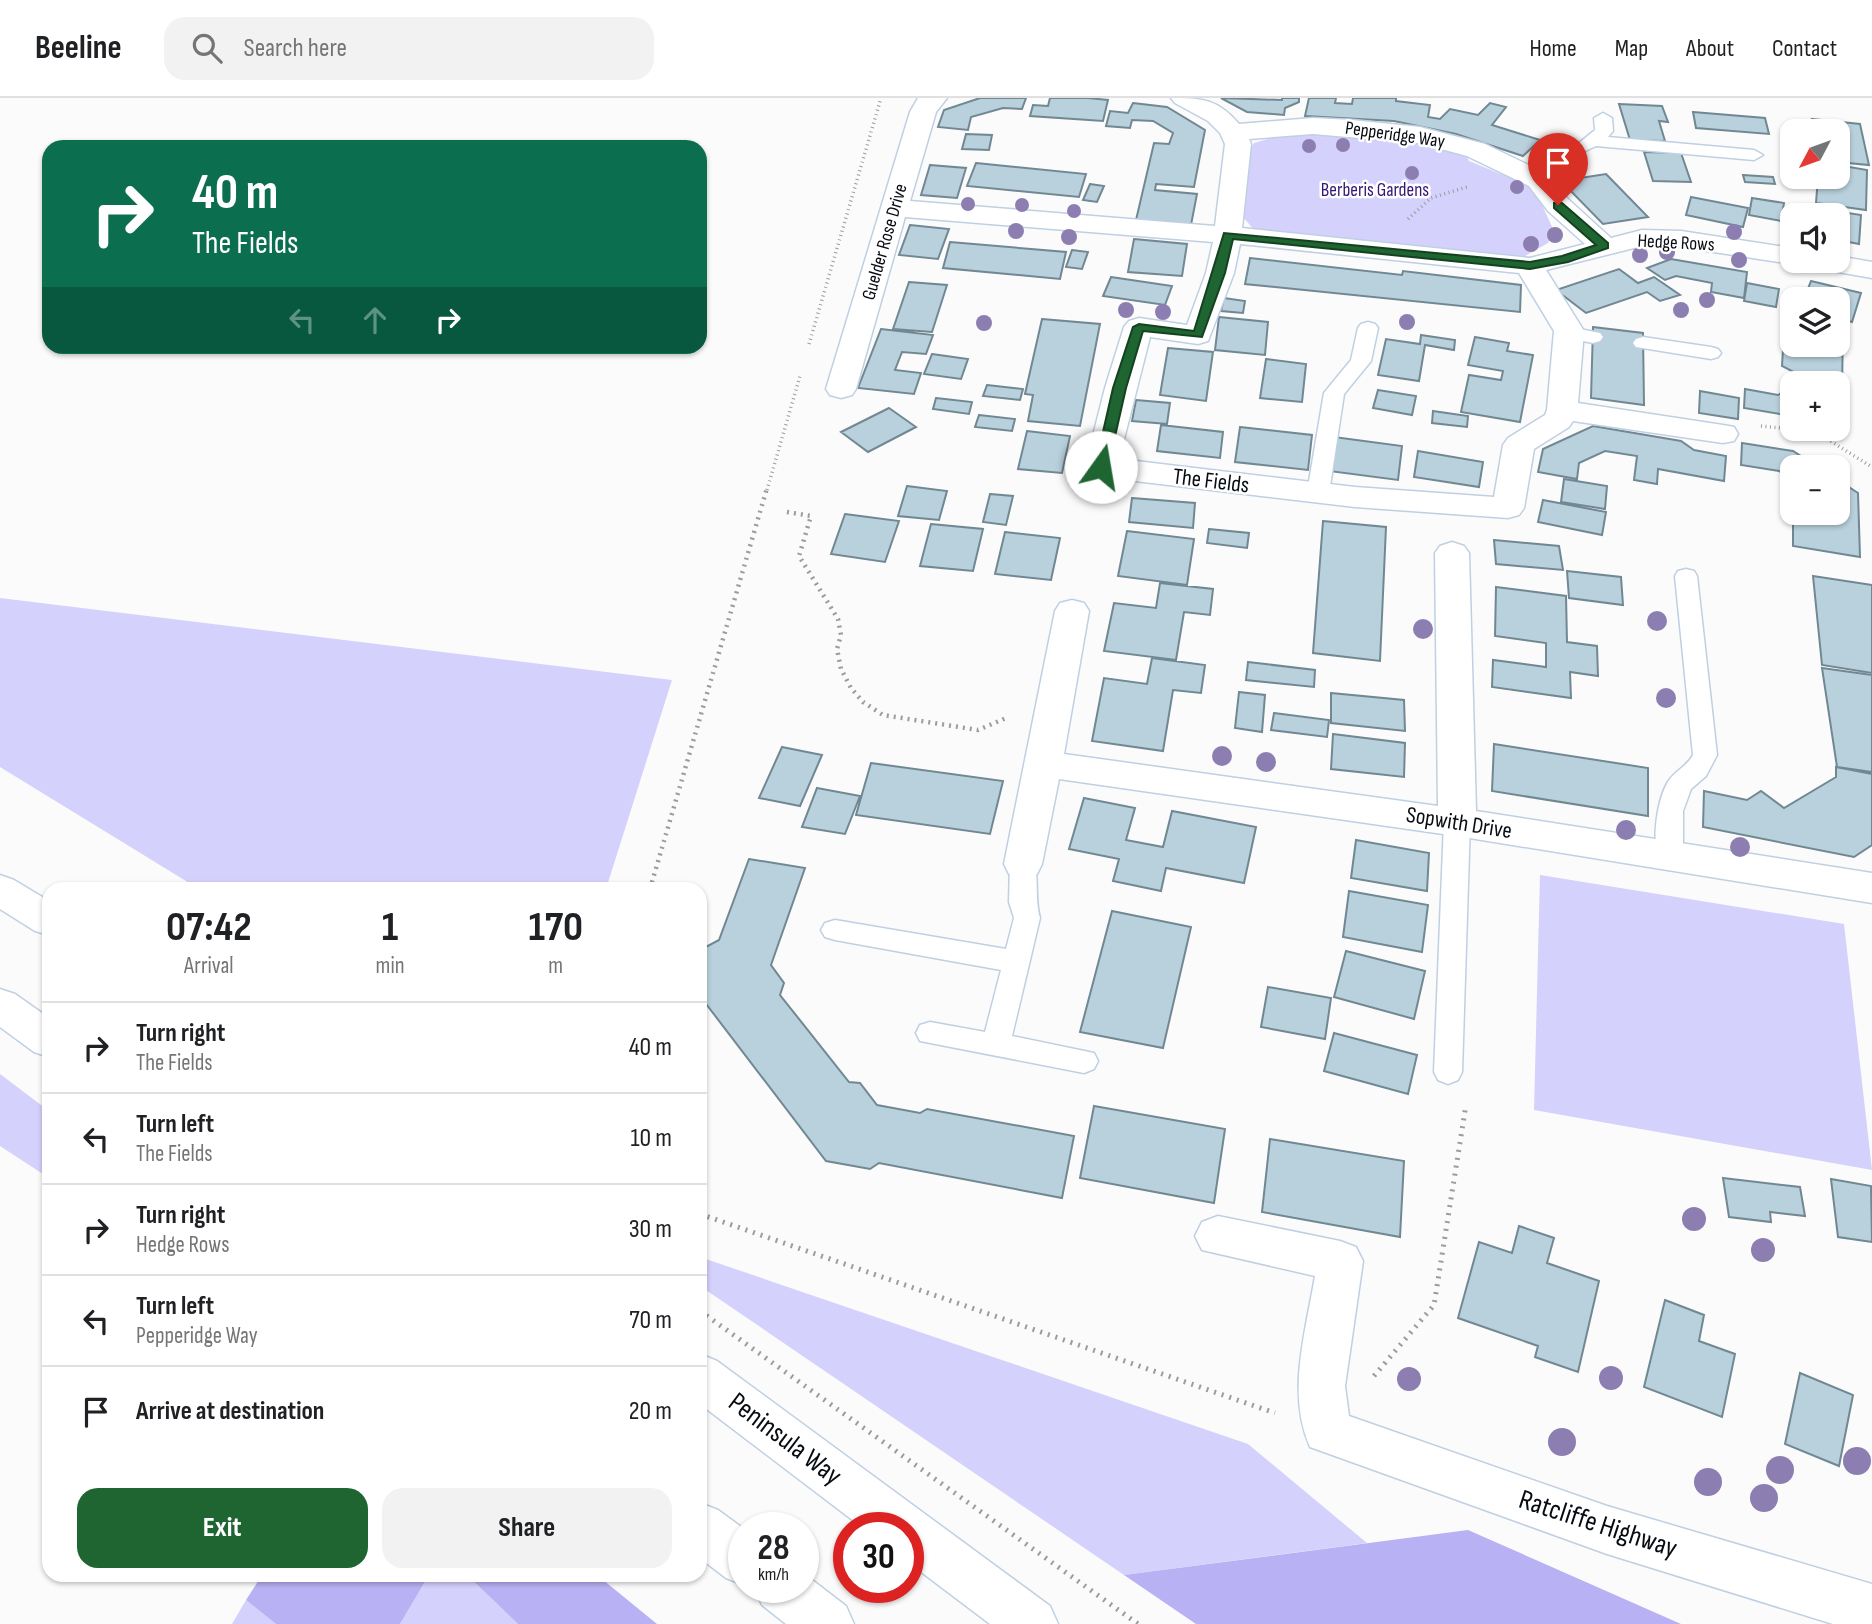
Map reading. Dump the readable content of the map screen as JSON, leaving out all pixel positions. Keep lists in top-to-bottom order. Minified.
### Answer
{"streets":{"street":["Pepperidge Way","Guelder Rose Drive","Hedge Rows","The Fields","Sopwith Drive","Peninsula Way","Ratcliffe Highway"]},"crossings":[["Pepperidge Way","Hedge Rows"],["Hedge Rows","The Fields"]],"parks":["Berberis Gardens"],"north":"bottom left","page":{"header":"Beeline","search":"Search here","nav":["Home","Map","About","Contact"],"map_buttons":["+","−"],"turn":["40 m","The Fields"],"eta":["07:42","Arrival","1","min","170","m"],"list":[{"name":"Turn right","note":"The Fields","value":"40 m"},{"name":"Turn left","note":"The Fields","value":"10 m"},{"name":"Turn right","note":"Hedge Rows","value":"30 m"},{"name":"Turn left","note":"Pepperidge Way","value":"70 m"},{"name":"Arrive at destination","value":"20 m"}],"buttons":["Exit","Share"],"speed":"28 km/h","limit":"30"}}
